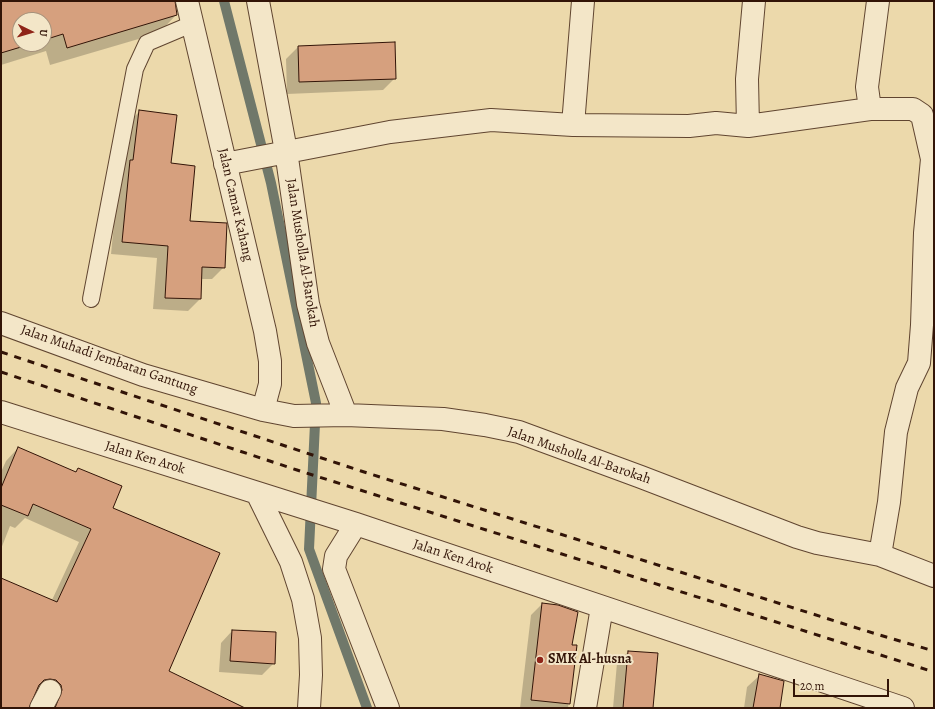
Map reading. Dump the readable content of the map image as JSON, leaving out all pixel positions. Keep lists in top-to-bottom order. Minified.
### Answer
{"streets":{"street":["Jalan Camat Kahang","Jalan Musholla Al-Barokah","Jalan Muhadi Jembatan Gantung","Jalan Ken Arok"]},"crossings":[["Jalan Camat Kahang","Jalan Muhadi Jembatan Gantung"],["Jalan Musholla Al-Barokah","Jalan Muhadi Jembatan Gantung"]],"places":["SMK Al-husna"],"scale_bar":"20 m","north":"right"}
